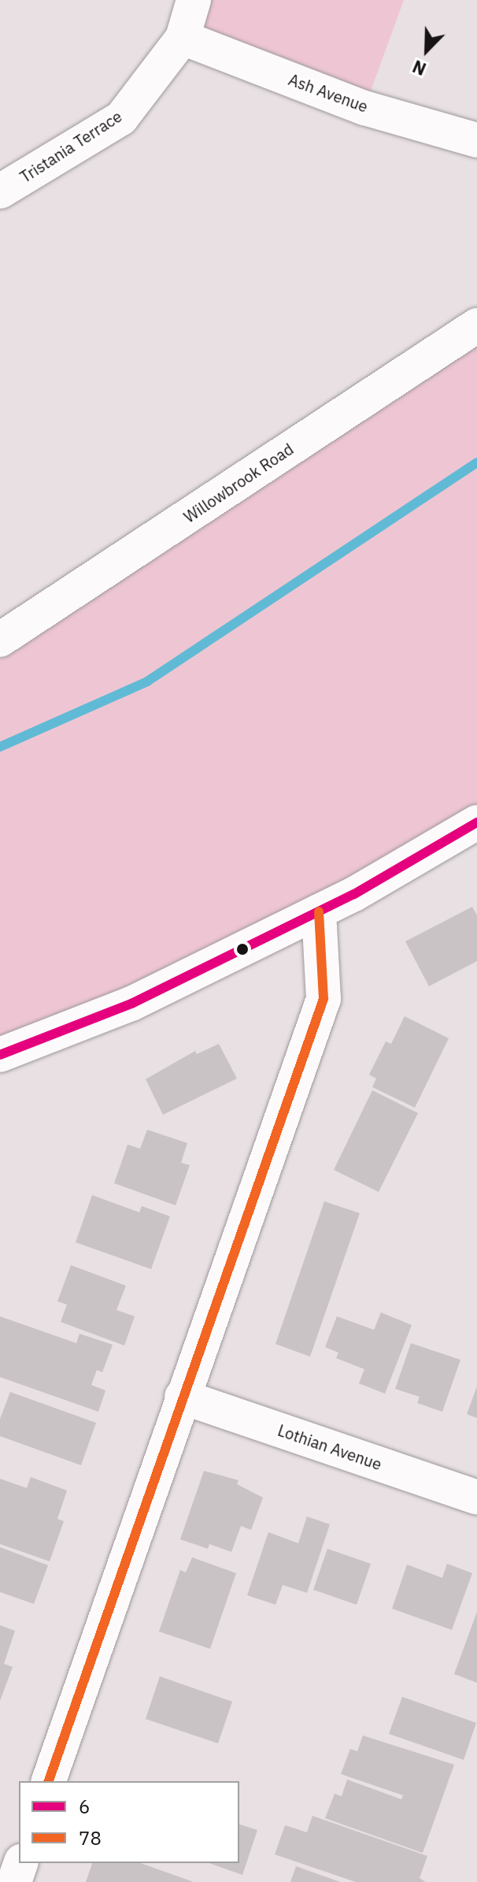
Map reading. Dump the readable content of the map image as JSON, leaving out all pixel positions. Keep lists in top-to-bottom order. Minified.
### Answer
{"streets":{"street":["Ash Avenue","Tristania Terrace","Willowbrook Road","Lothian Avenue"]},"crossings":[["Ash Avenue","Tristania Terrace"]],"lines":["transit line 6","transit line 78"],"legend":["6","78"],"north":"bottom left"}
